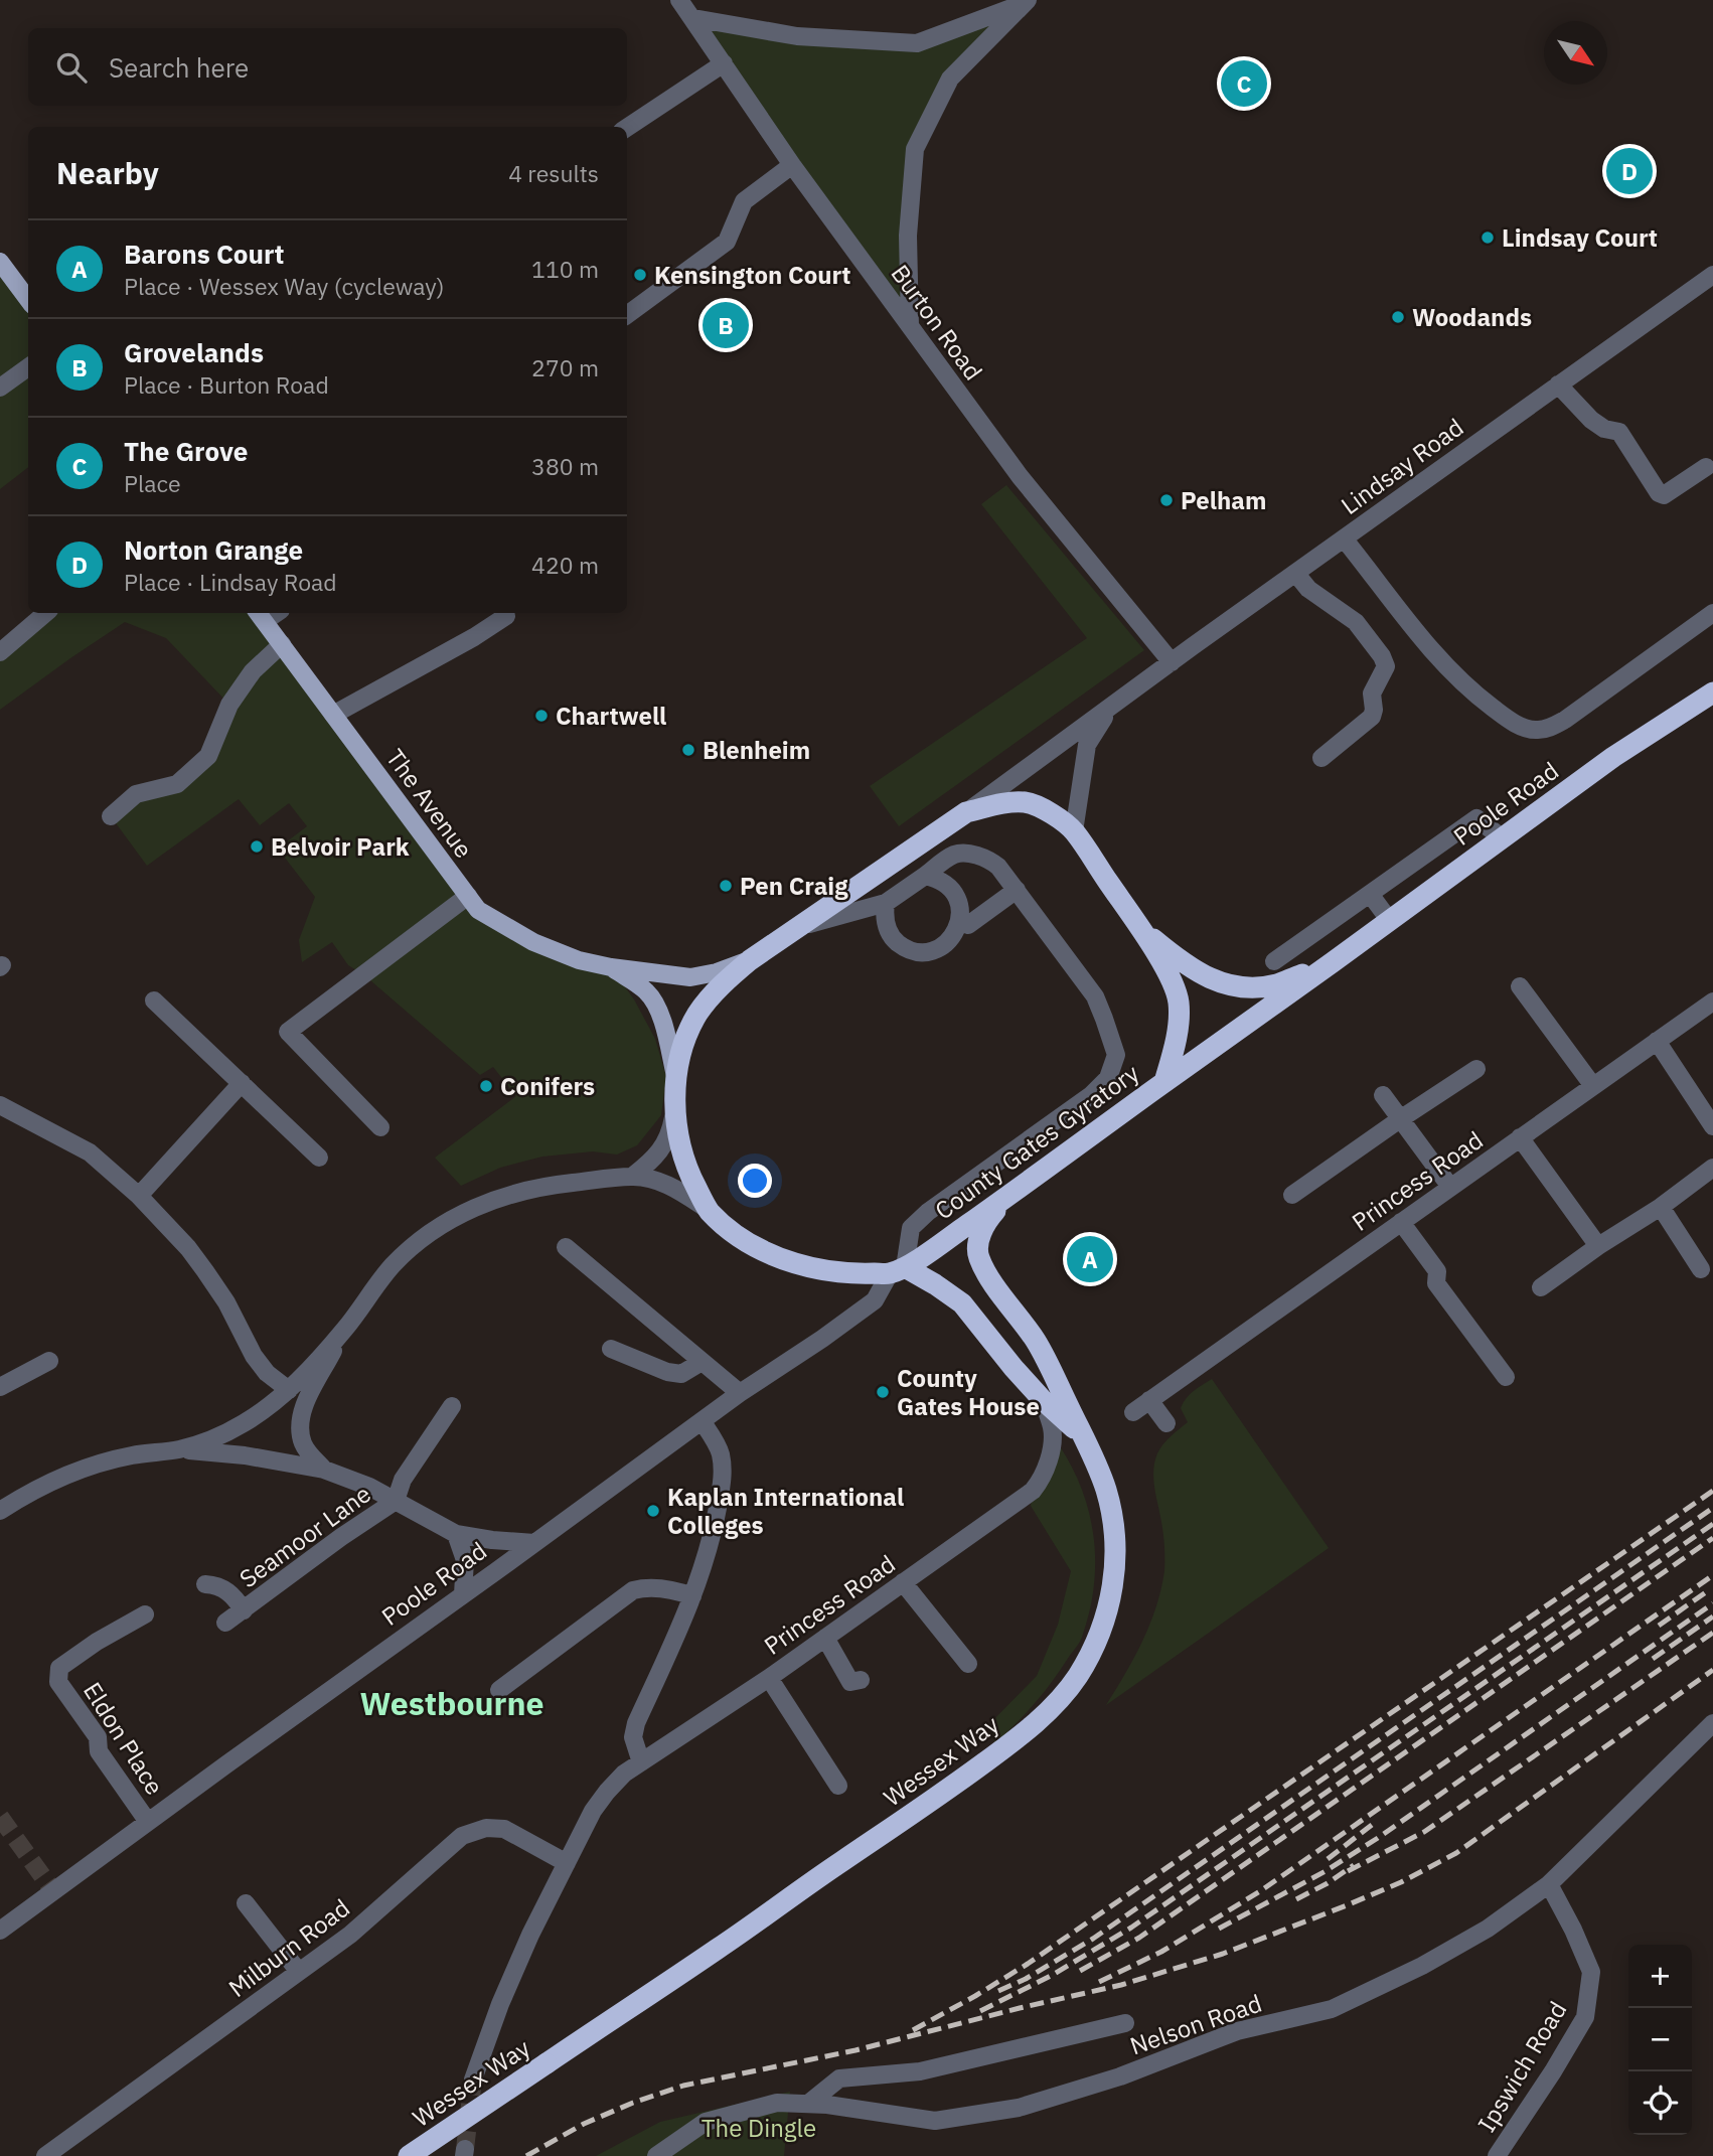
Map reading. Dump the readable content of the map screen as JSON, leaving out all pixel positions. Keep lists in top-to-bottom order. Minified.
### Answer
{"streets":{"highway":["Poole Road","County Gates Gyratory","Wessex Way"],"main road":["The Avenue"],"street":["Burton Road","Lindsay Road","Princess Road","Seamoor Lane","Eldon Place","Milburn Road","Nelson Road","Ipswich Road"]},"crossings":[["Burton Road","Lindsay Road"],["Lindsay Road","County Gates Gyratory"],["The Avenue","County Gates Gyratory"],["Poole Road","County Gates Gyratory"],["Poole Road","Eldon Place"],["Poole Road","Wessex Way"],["County Gates Gyratory","Wessex Way"],["Princess Road","Wessex Way"],["Princess Road","Milburn Road"],["Nelson Road","Ipswich Road"]],"districts":["Westbourne"],"parks":["The Dingle"],"places":["Lindsay Court","Kensington Court","Woodands","Pelham","Chartwell","Blenheim","Belvoir Park","Pen Craig","Conifers","County Gates House","Kaplan International Colleges"],"north":"bottom right","page":{"search":"Search here","pins":["C","D","B","A"],"heading":["Nearby","4 results"],"list":[{"mark":"A","name":"Barons Court","note":"Place · Wessex Way (cycleway)","value":"110 m"},{"mark":"B","name":"Grovelands","note":"Place · Burton Road","value":"270 m"},{"mark":"C","name":"The Grove","note":"Place","value":"380 m"},{"mark":"D","name":"Norton Grange","note":"Place · Lindsay Road","value":"420 m"}],"map_buttons":["+","−"]}}
